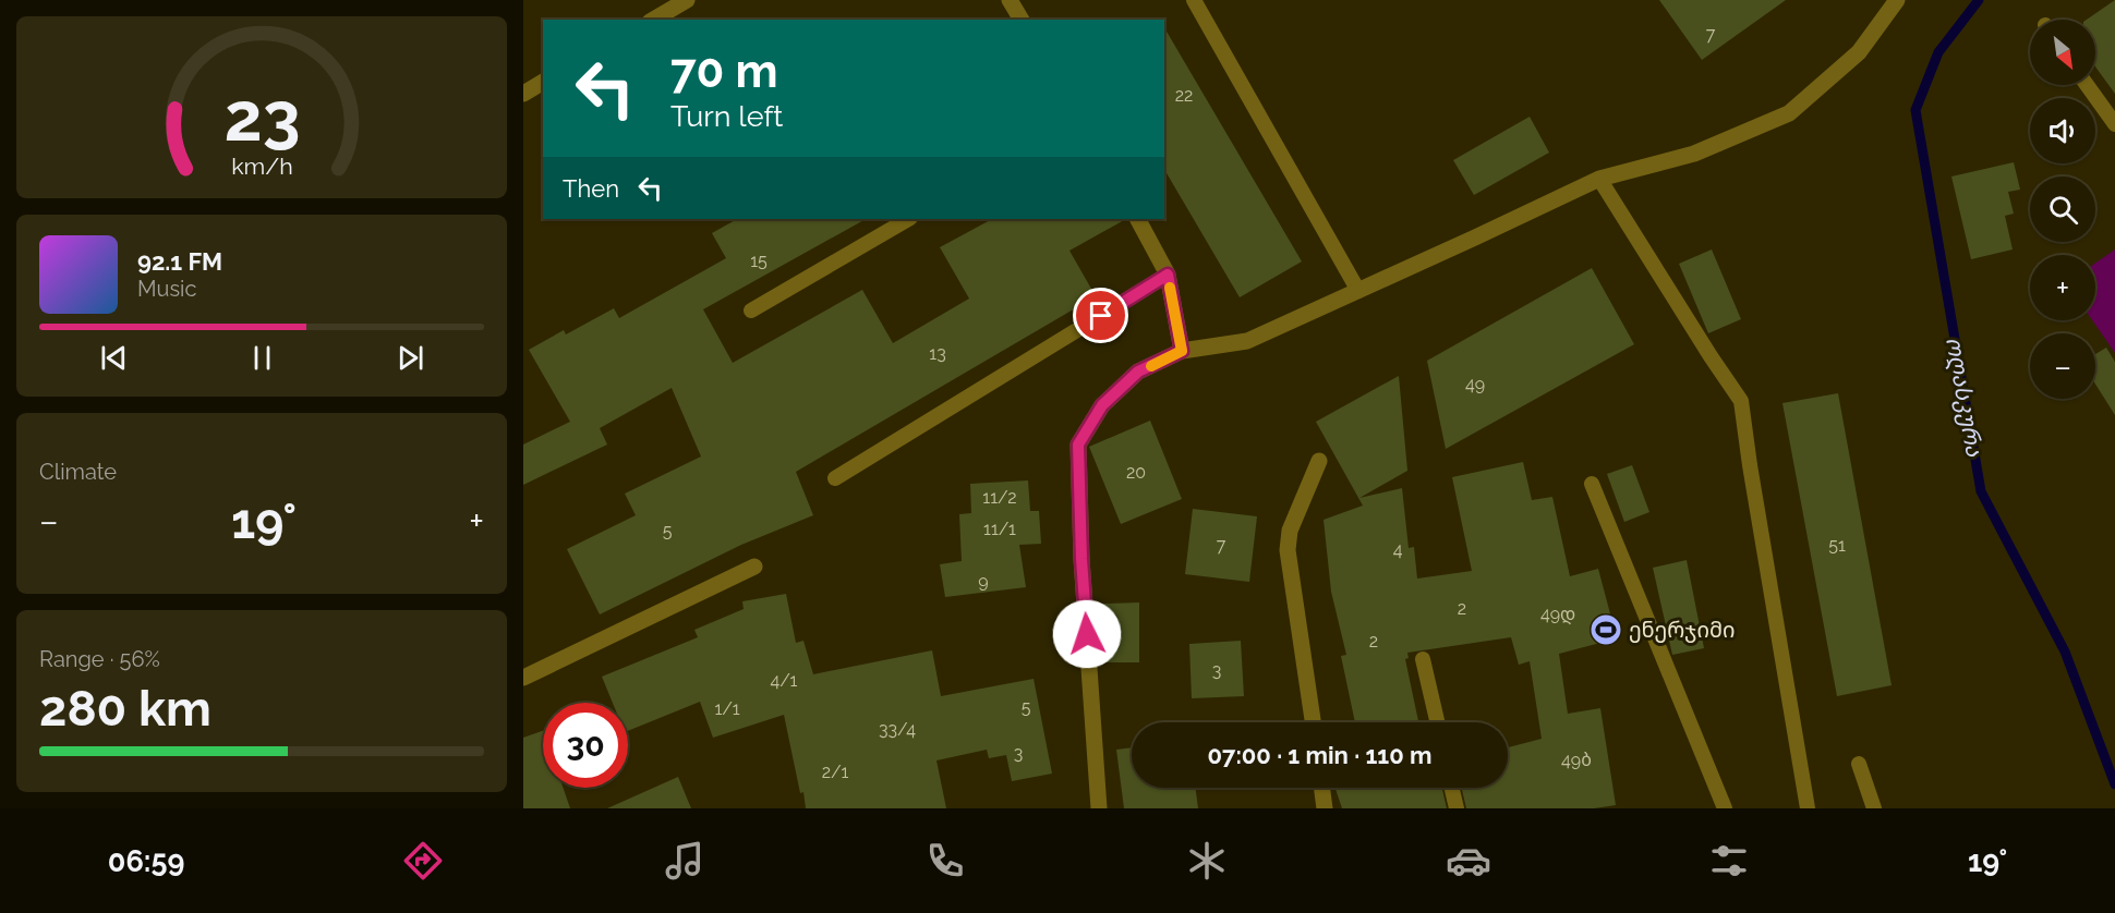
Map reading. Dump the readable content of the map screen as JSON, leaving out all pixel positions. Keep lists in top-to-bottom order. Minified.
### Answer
{"water":["ოღასკურა"],"places":{"sports":["ენერჯიმი"]},"house_numbers":["7","22","15","13","49","20","11/2","11/1","5","7","51","4","9","2","49დ","2","3","4/1","5","1/1","33/4","3","49ბ","2/1"],"north":"bottom right","page":{"map_buttons":["+","−"],"turn":["70 m","Turn left"],"then":"Then","song":["92.1 FM","Music"],"tile":["Climate",["Range · 56%","280 km"]],"heat":["−","19°","+"],"limit":"30","trip":"07:00 · 1 min · 110 m","tabs":["06:59","19°"],"gauge":["23","km/h"]}}
